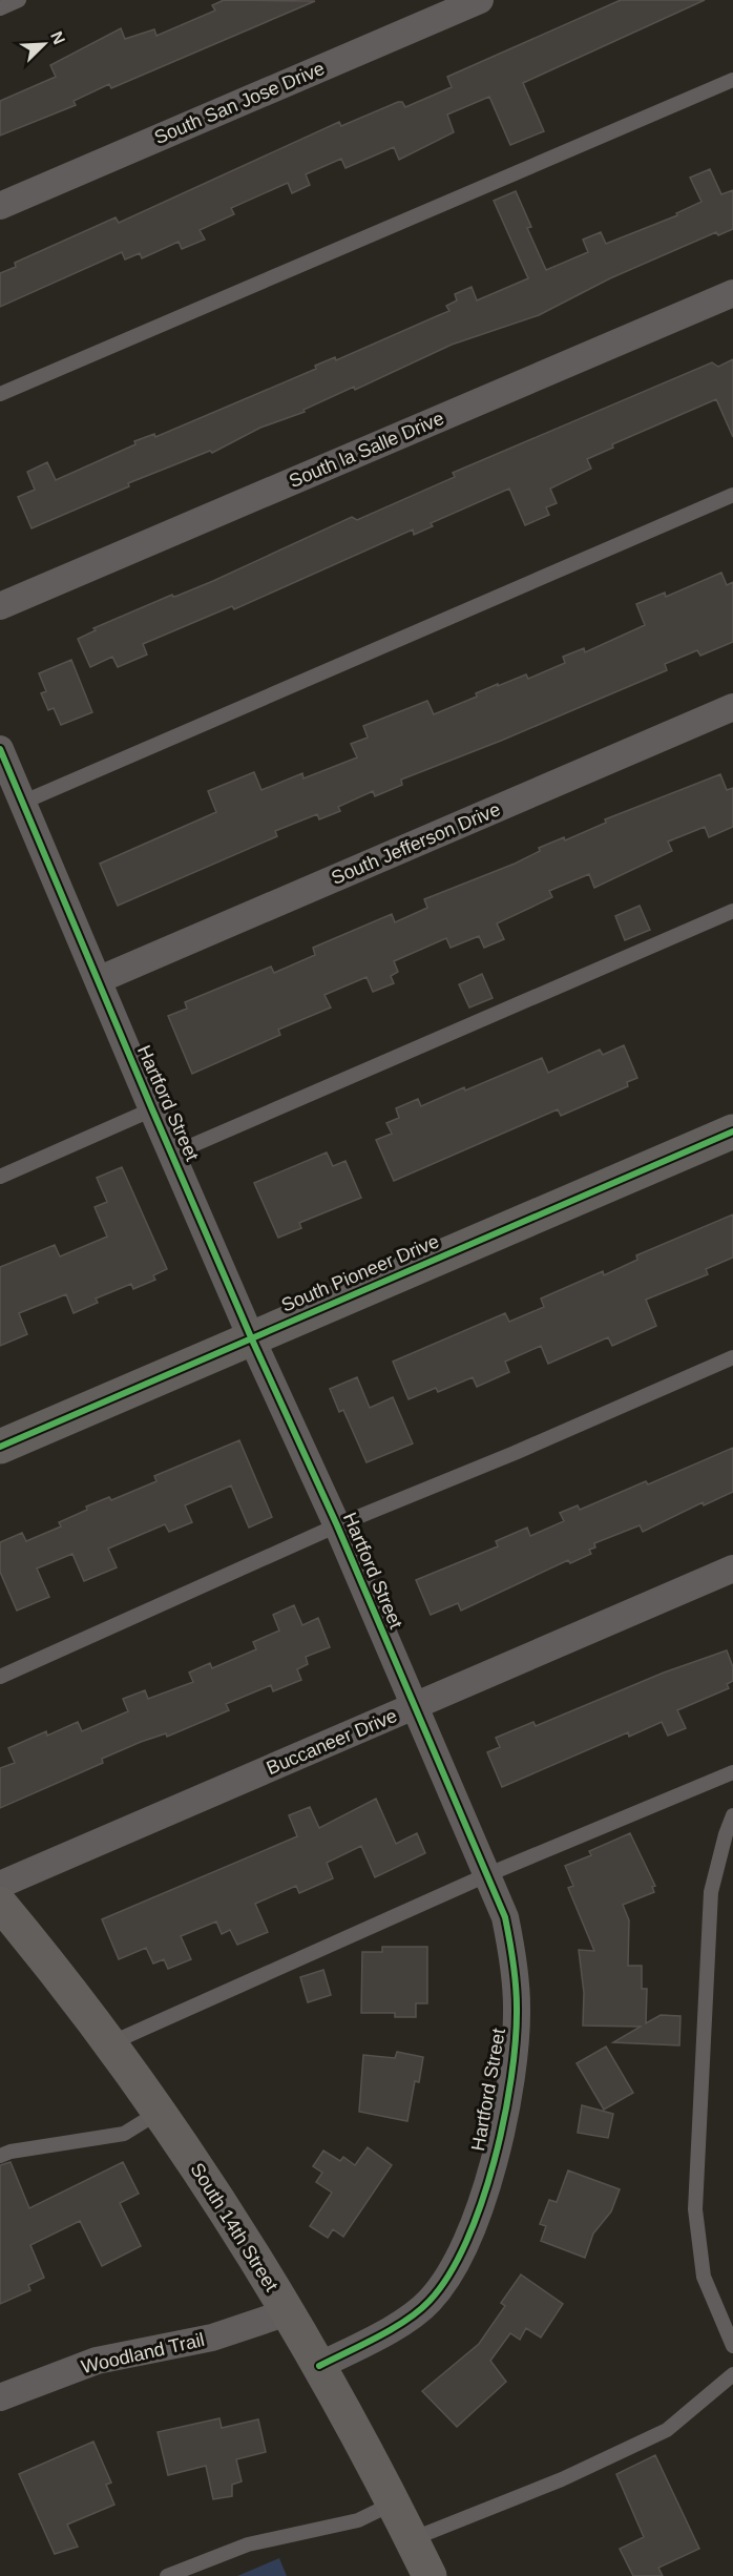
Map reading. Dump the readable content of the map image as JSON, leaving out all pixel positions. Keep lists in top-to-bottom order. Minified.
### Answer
{"streets":{"main road":["South Pioneer Drive","South 14th Street"],"street":["South San Jose Drive","South la Salle Drive","South Jefferson Drive","Hartford Street","Buccaneer Drive","Woodland Trail"]},"crossings":[["South Jefferson Drive","Hartford Street"],["Hartford Street","South Pioneer Drive"],["Hartford Street","Buccaneer Drive"],["Hartford Street","South 14th Street"],["South 14th Street","Woodland Trail"]],"north":"top right"}
